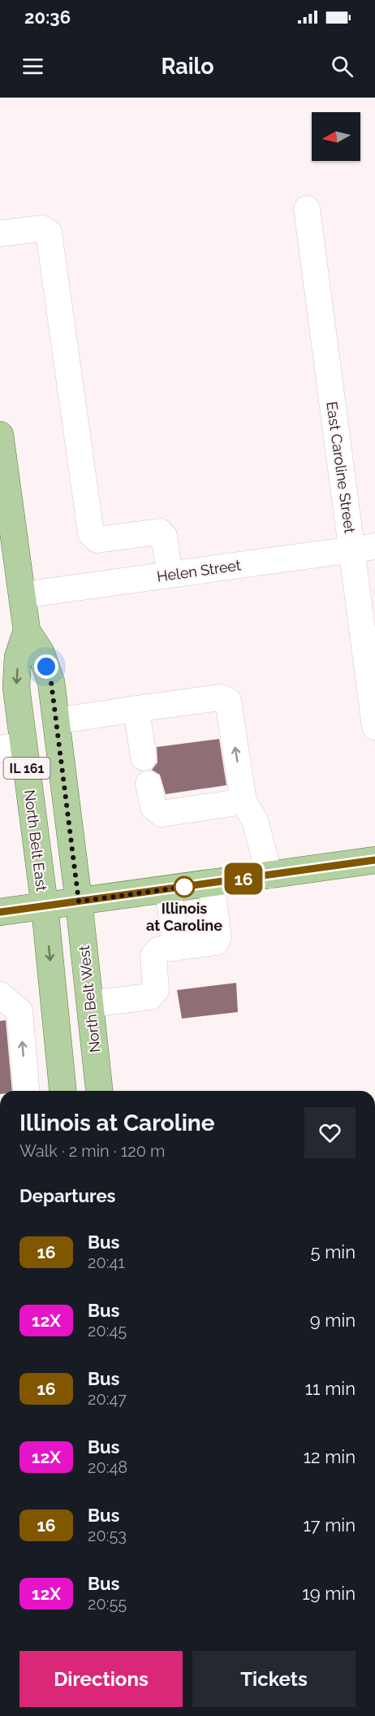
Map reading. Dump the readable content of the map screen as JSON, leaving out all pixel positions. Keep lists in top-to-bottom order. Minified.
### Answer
{"streets":{"main road":["IL 161","North Belt East","North Belt West"],"street":["East Caroline Street","Helen Street"]},"crossings":[["East Caroline Street","Helen Street"],["Helen Street","North Belt East"],["IL 161","North Belt East"],["North Belt East","North Belt West"]],"places":["Illinois at Caroline"],"lines":["bus line 16"],"north":"left","page":{"status":"20:36","header":"Railo","on_map":"16","heading":[["Illinois at Caroline","Walk · 2 min · 120 m"],"Departures"],"list":[{"mark":"16","name":"Bus","note":"20:41","value":"5 min"},{"mark":"12X","name":"Bus","note":"20:45","value":"9 min"},{"mark":"16","name":"Bus","note":"20:47","value":"11 min"},{"mark":"12X","name":"Bus","note":"20:48","value":"12 min"},{"mark":"16","name":"Bus","note":"20:53","value":"17 min"},{"mark":"12X","name":"Bus","note":"20:55","value":"19 min"}],"buttons":["Directions","Tickets"]}}
